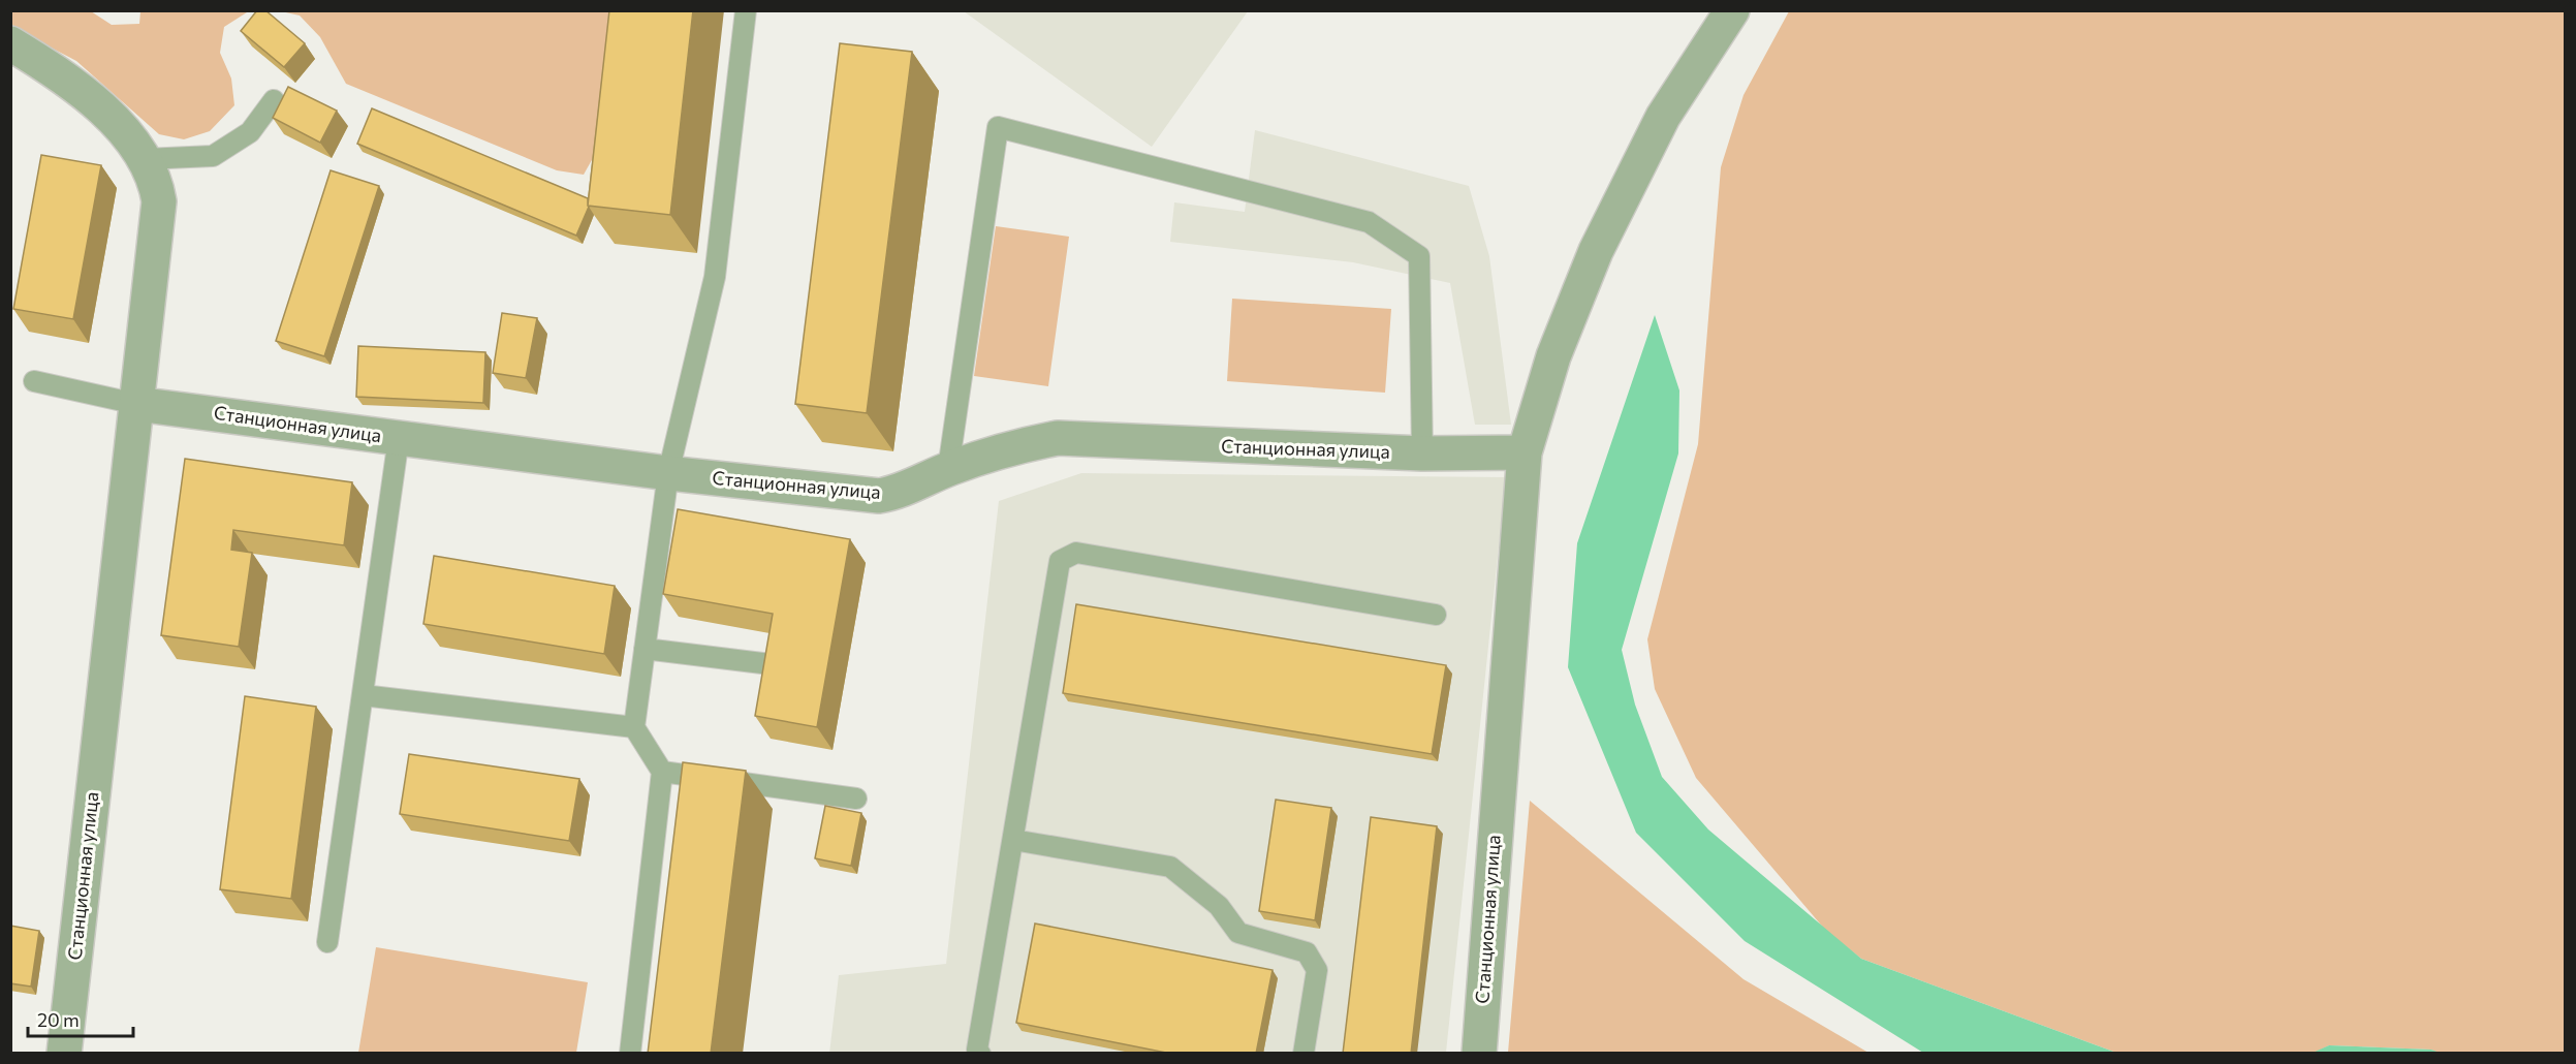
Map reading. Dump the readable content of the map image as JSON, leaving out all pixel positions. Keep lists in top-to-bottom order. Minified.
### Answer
{"streets":{"street":["Станционная улица"]},"scale_bar":"20 m"}
